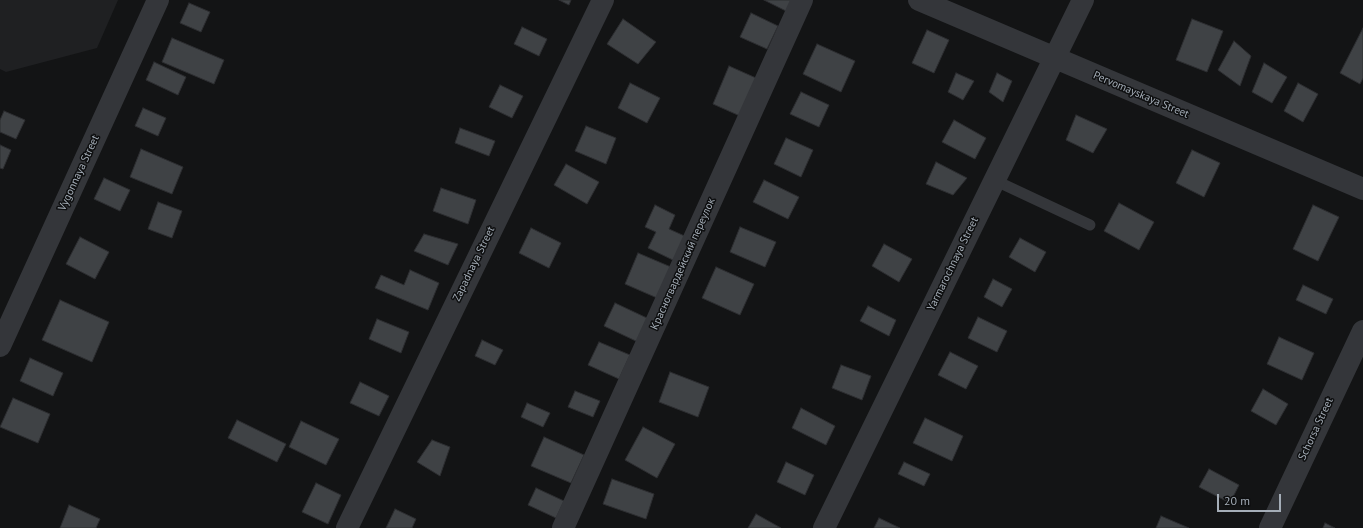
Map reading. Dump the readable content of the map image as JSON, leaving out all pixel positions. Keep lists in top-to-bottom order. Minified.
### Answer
{"streets":{"street":["Pervomayskaya Street","Vygonnaya Street","Zapadnaya Street","Красногвардейский переулок","Yarmarochnaya Street","Schorsa Street"]},"crossings":[["Pervomayskaya Street","Yarmarochnaya Street"]],"scale_bar":"20 m"}
